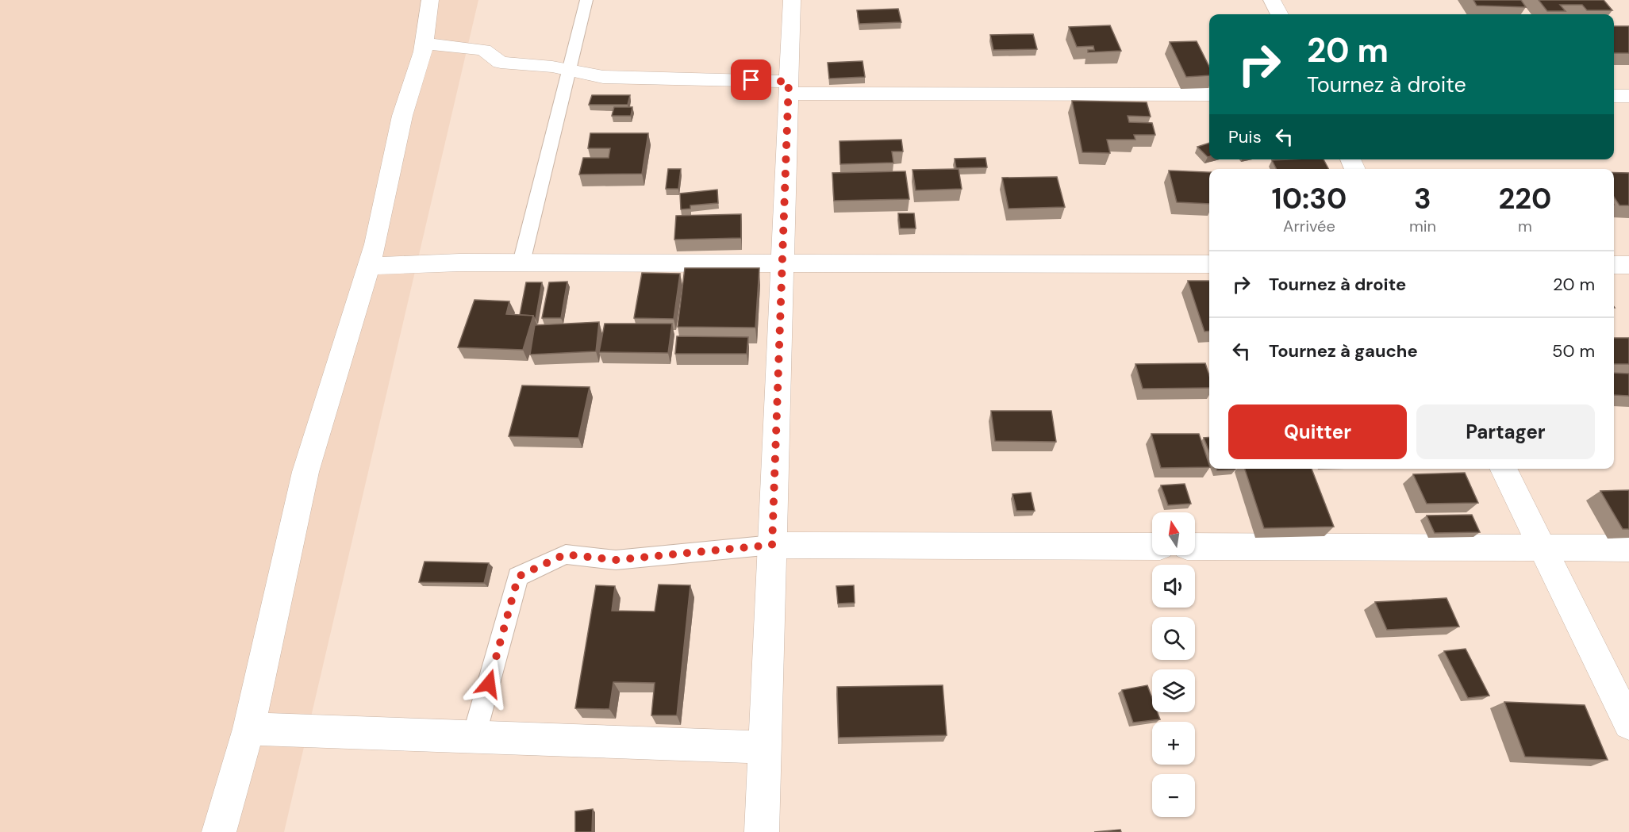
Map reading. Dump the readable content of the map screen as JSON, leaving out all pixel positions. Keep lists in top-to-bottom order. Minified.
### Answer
{"north":"top","page":{"turn":["20 m","Tournez à droite"],"then":"Puis","eta":["10:30","Arrivée","3","min","220","m"],"list":[{"name":"Tournez à droite","value":"20 m"},{"name":"Tournez à gauche","value":"50 m"}],"buttons":["Quitter","Partager"],"map_buttons":["+","−"]}}
